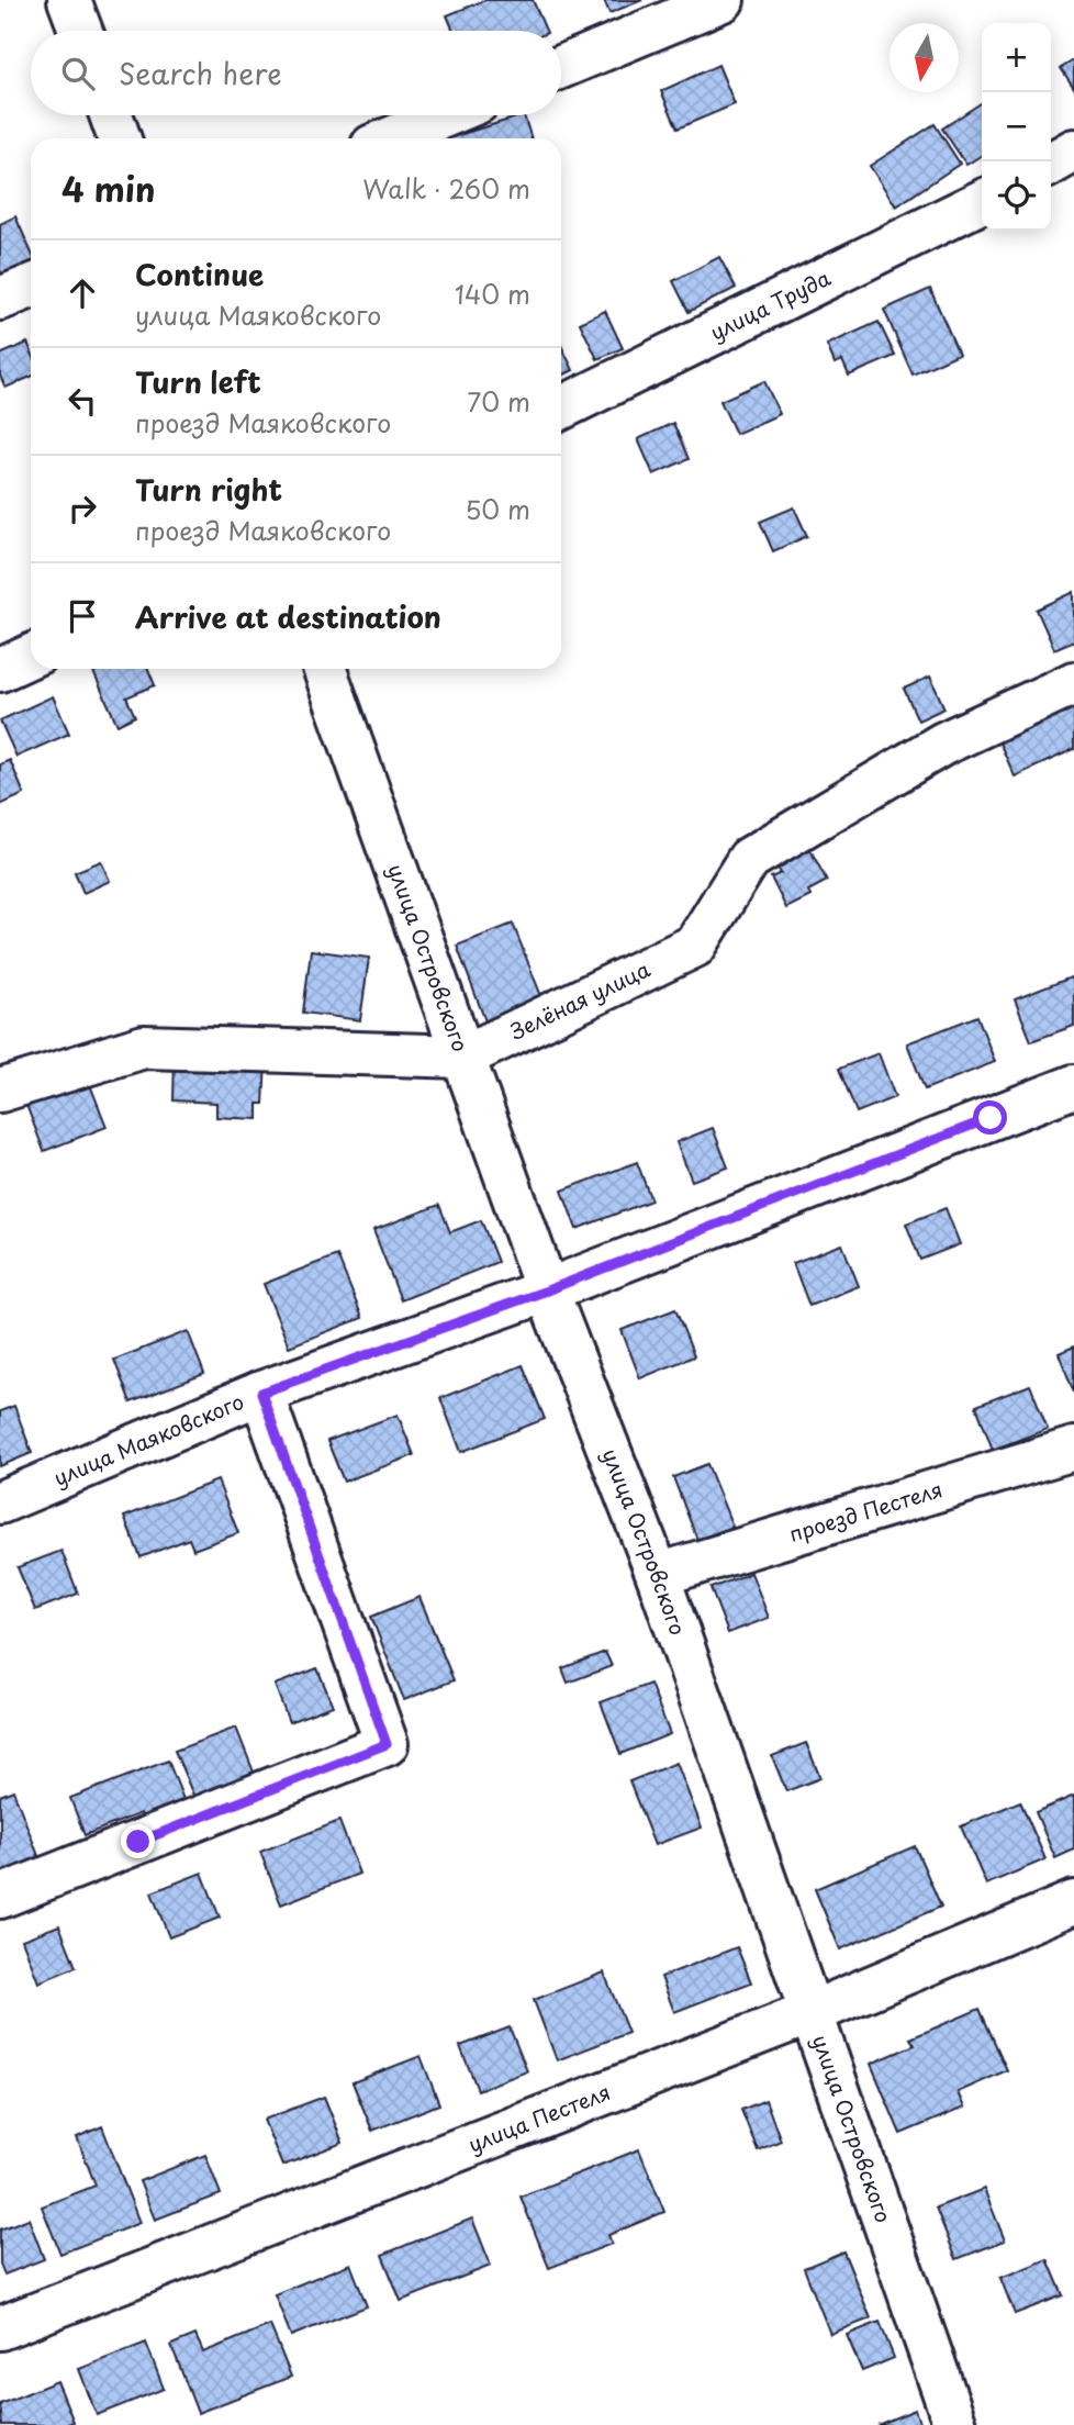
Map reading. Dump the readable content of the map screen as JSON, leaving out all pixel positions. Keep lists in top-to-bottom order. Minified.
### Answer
{"streets":{"street":["улица Труда","улица Островского","Зелёная улица","улица Маяковского","проезд Пестеля","улица Пестеля"]},"crossings":[["улица Островского","Зелёная улица"],["улица Островского","улица Маяковского"],["улица Островского","проезд Пестеля"],["улица Островского","улица Пестеля"]],"north":"bottom","page":{"map_buttons":["+","−"],"search":"Search here","heading":["4 min","Walk · 260 m"],"list":[["Continue","улица Маяковского","140 m"],["Turn left","проезд Маяковского","70 m"],["Turn right","проезд Маяковского","50 m"],"Arrive at destination"]}}
